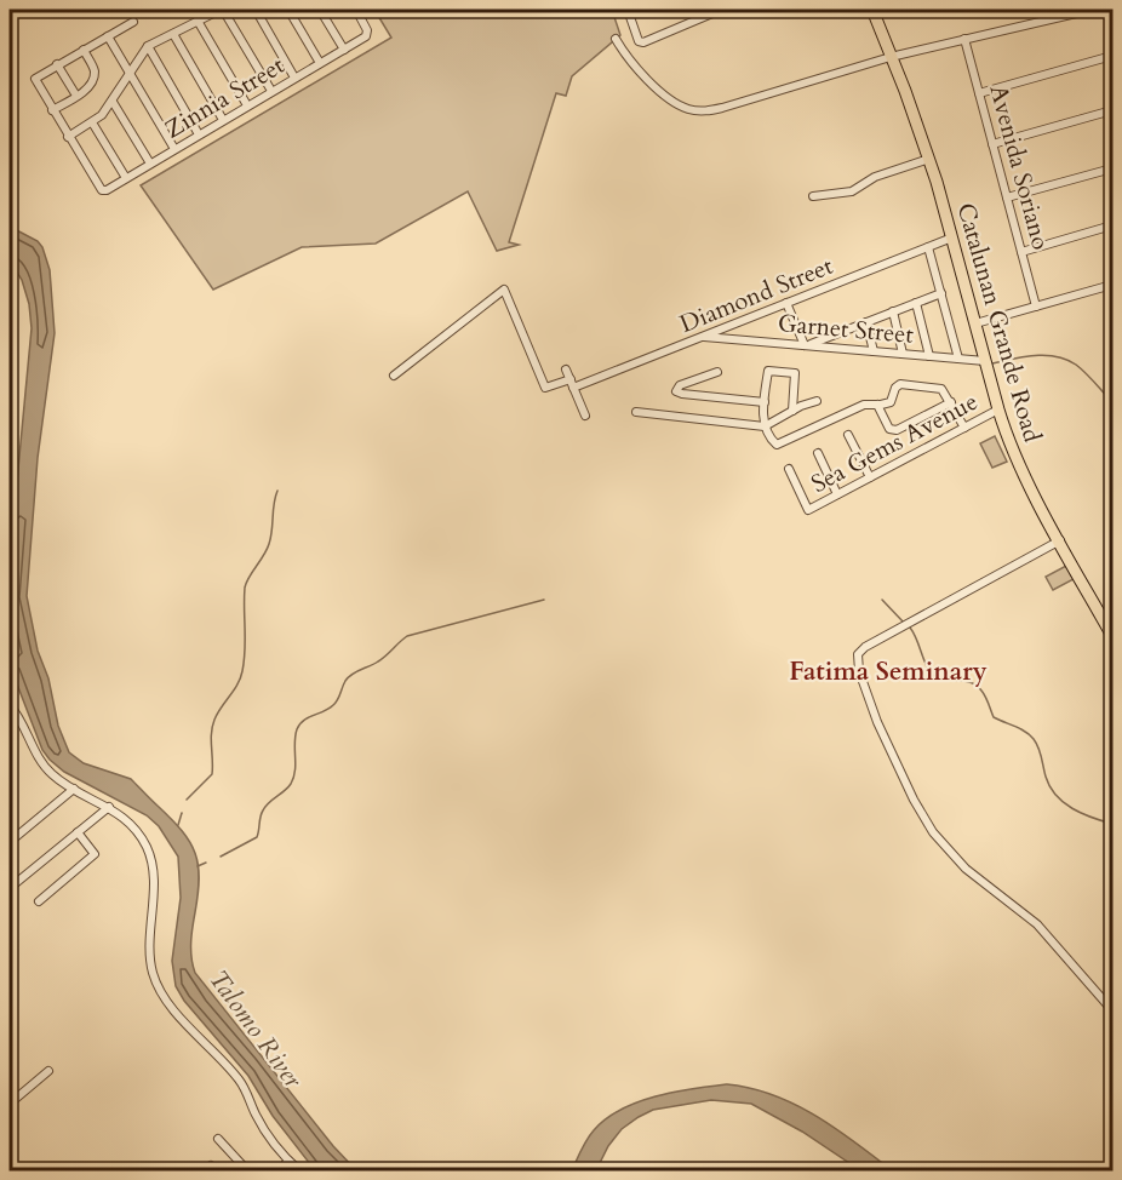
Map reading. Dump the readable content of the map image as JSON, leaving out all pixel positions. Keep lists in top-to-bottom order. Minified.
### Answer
{"streets":{"main road":["Catalunan Grande Road"],"street":["Zinnia Street","Avenida Soriano","Diamond Street","Garnet Street","Sea Gems Avenue"]},"crossings":[["Diamond Street","Catalunan Grande Road"],["Diamond Street","Garnet Street"],["Catalunan Grande Road","Garnet Street"],["Catalunan Grande Road","Sea Gems Avenue"]],"districts":["Fatima Seminary"],"water":["Talomo River"]}
